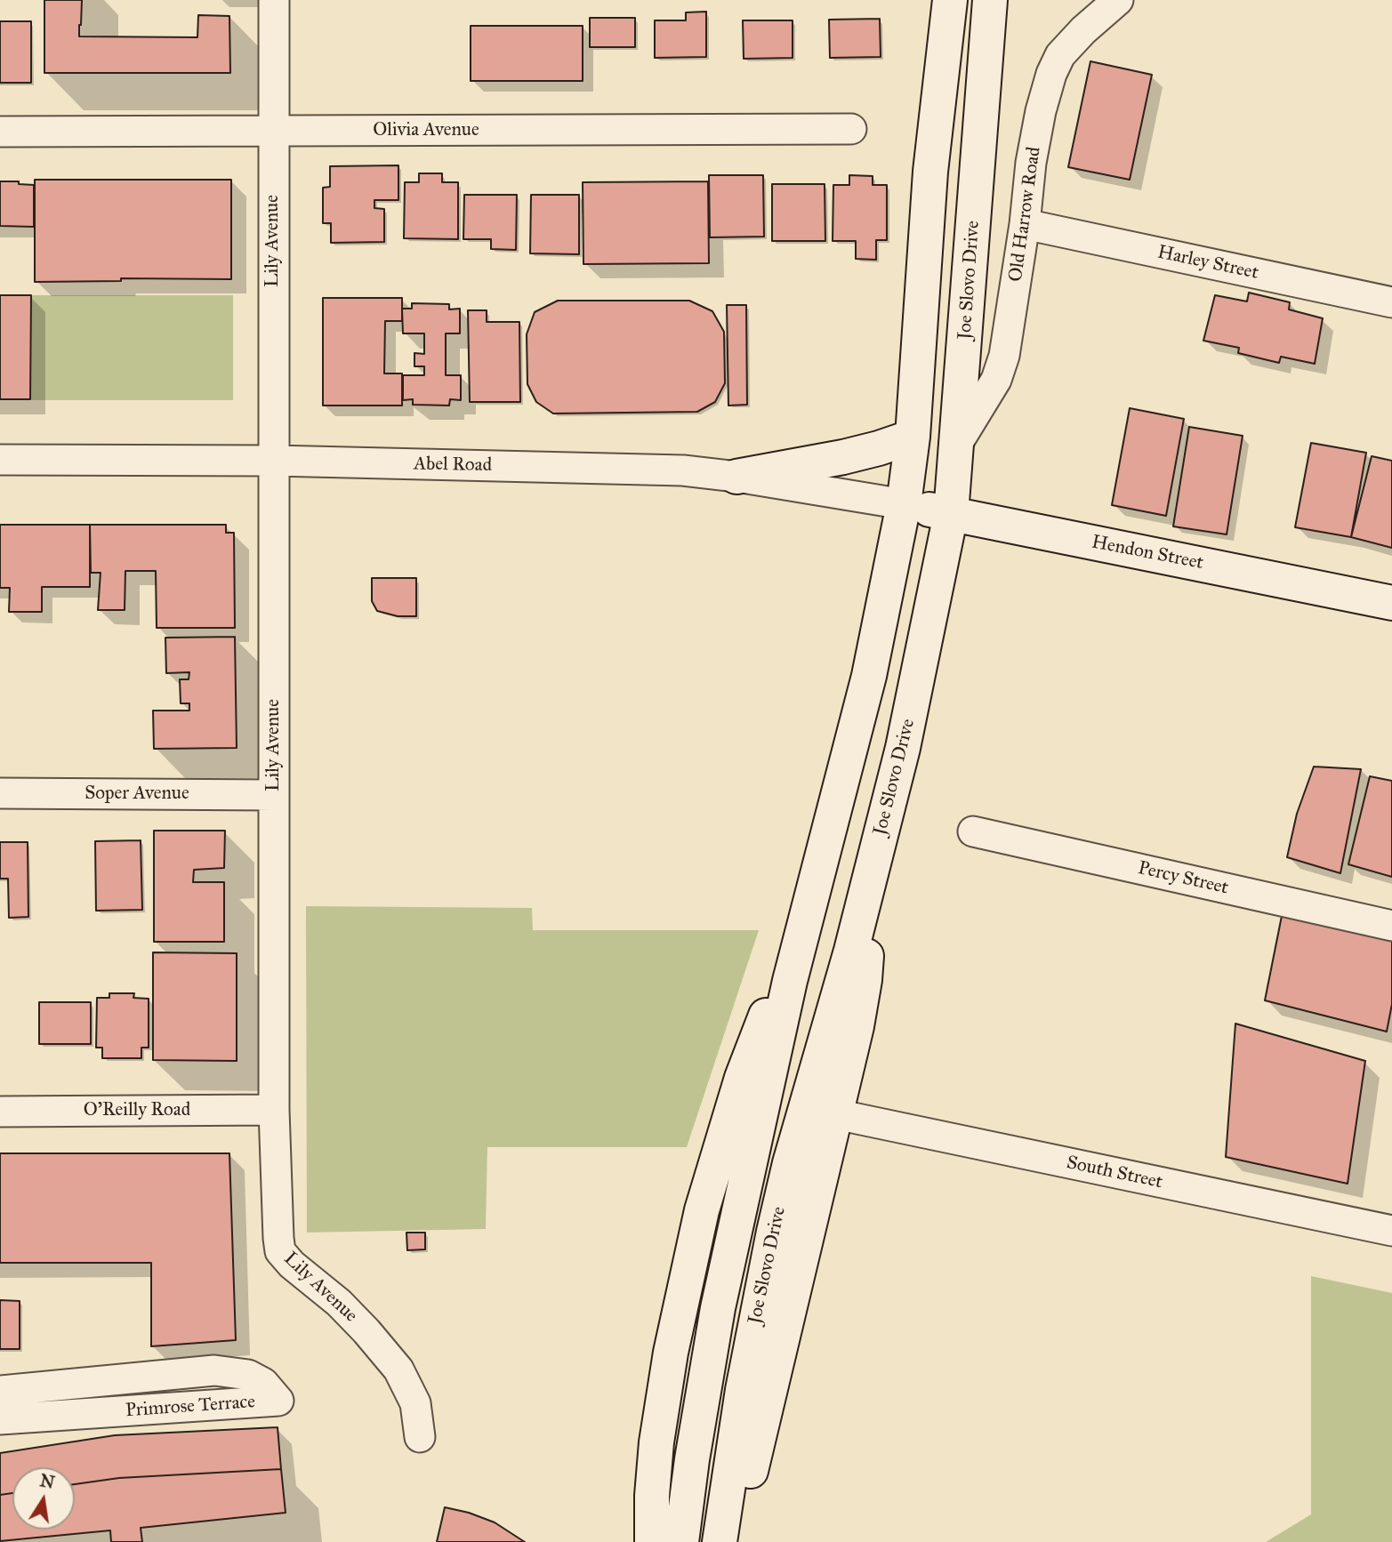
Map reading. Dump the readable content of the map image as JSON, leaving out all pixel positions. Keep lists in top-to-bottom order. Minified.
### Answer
{"streets":{"main road":["Joe Slovo Drive","Hendon Street"],"street":["Olivia Avenue","Old Harrow Road","Lily Avenue","Harley Street","Abel Road","Soper Avenue","Percy Street","O'Reilly Road","South Street","Primrose Terrace"]},"crossings":[["Olivia Avenue","Lily Avenue"],["Old Harrow Road","Harley Street"],["Old Harrow Road","Joe Slovo Drive"],["Lily Avenue","Abel Road"],["Lily Avenue","Soper Avenue"],["Lily Avenue","O'Reilly Road"],["Joe Slovo Drive","Abel Road"],["Joe Slovo Drive","Hendon Street"],["Joe Slovo Drive","South Street"],["Abel Road","Hendon Street"]],"north":"top"}
